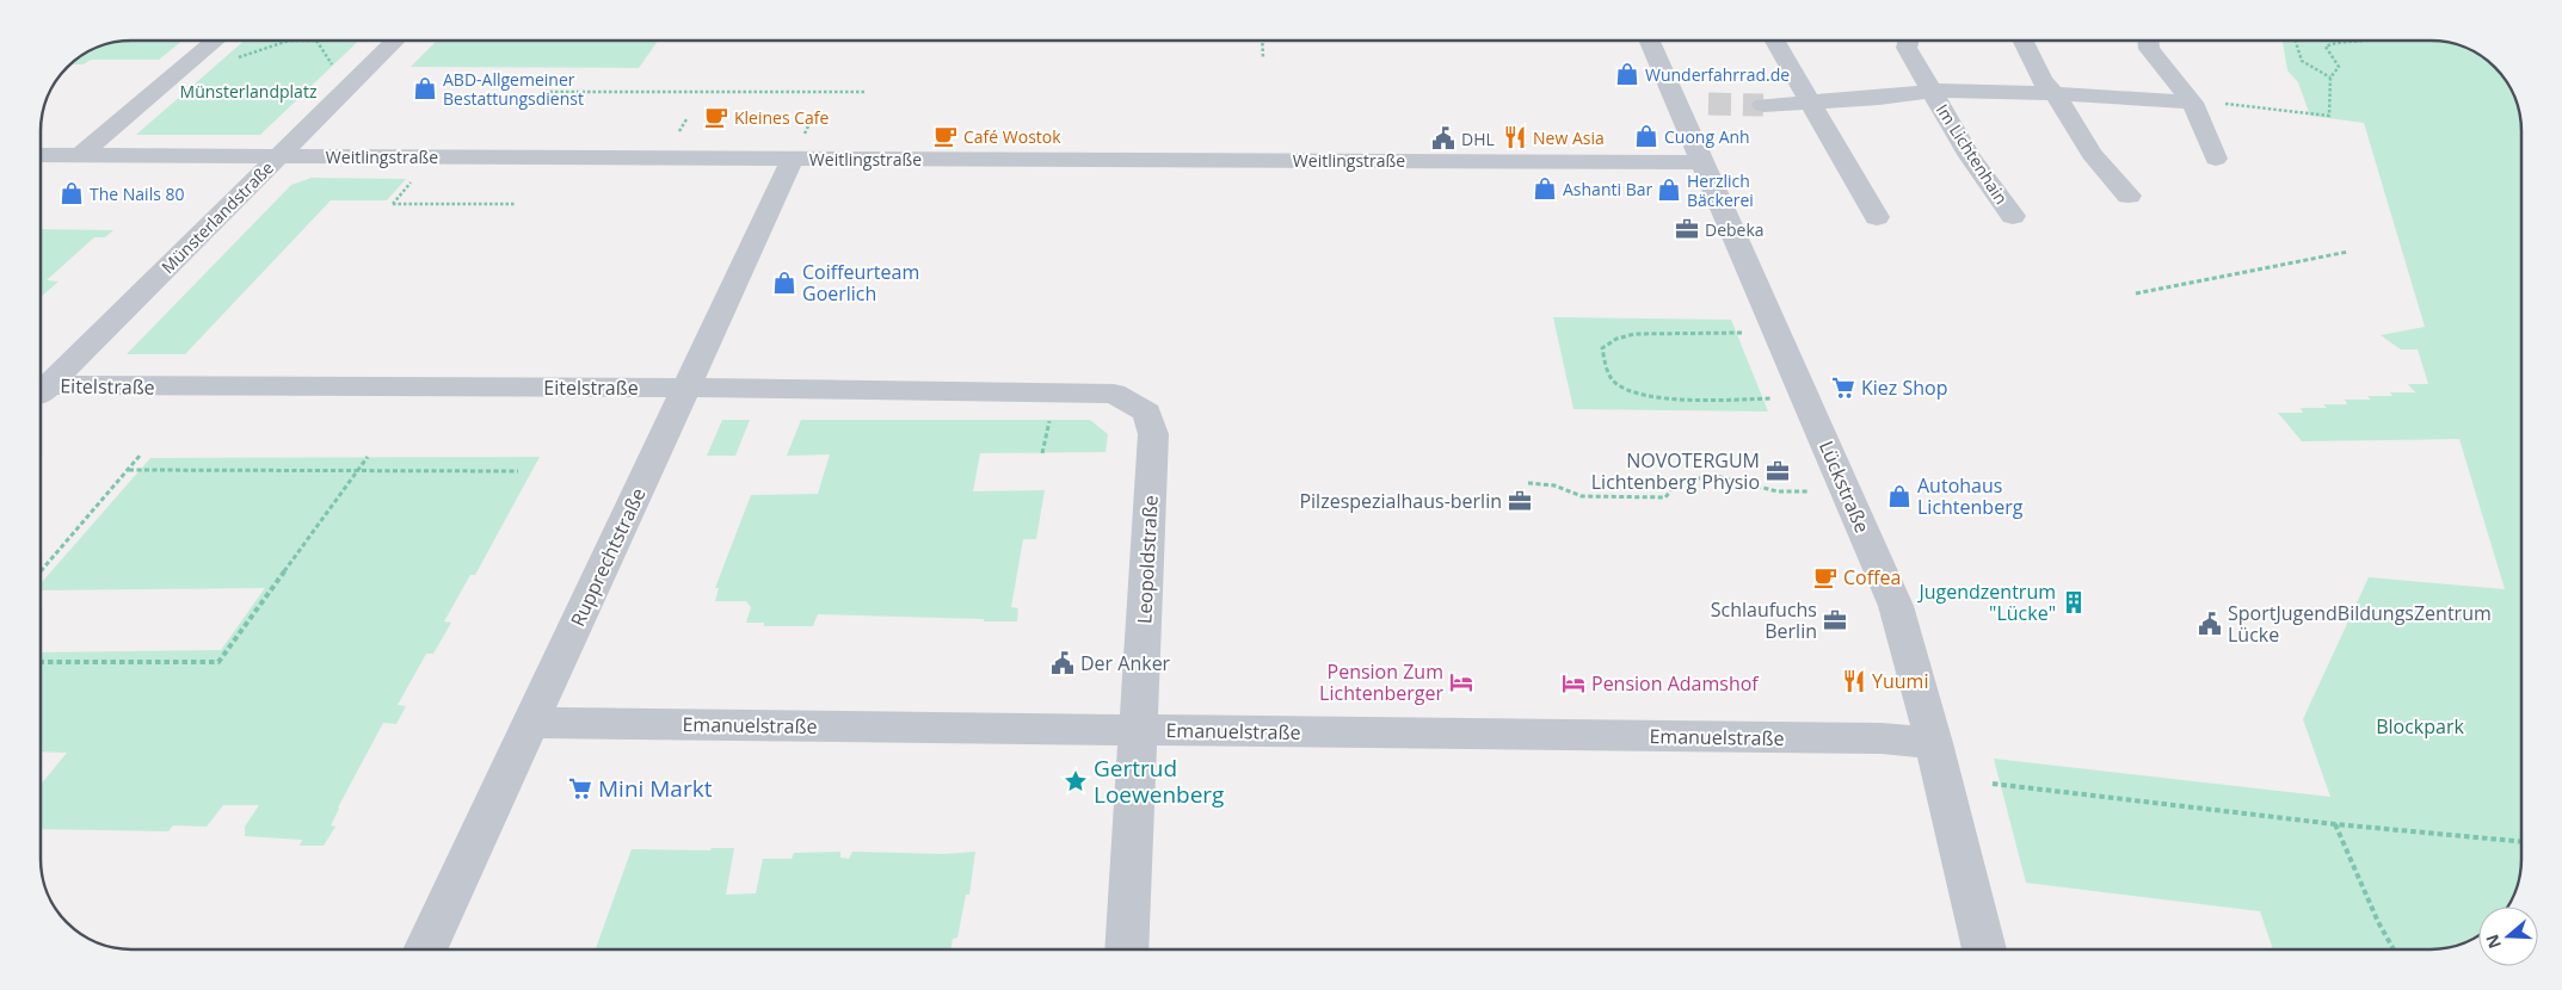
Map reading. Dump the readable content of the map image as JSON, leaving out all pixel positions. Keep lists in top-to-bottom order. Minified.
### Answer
{"streets":{"street":["Im Lichtenhain","Weitlingstraße","Münsterlandstraße","Eitelstraße","Lückstraße","Rupprechtstraße","Leopoldstraße","Emanuelstraße"]},"crossings":[["Weitlingstraße","Münsterlandstraße"],["Weitlingstraße","Lückstraße"],["Weitlingstraße","Rupprechtstraße"],["Eitelstraße","Rupprechtstraße"],["Eitelstraße","Leopoldstraße"],["Lückstraße","Emanuelstraße"],["Rupprechtstraße","Emanuelstraße"],["Leopoldstraße","Emanuelstraße"]],"parks":["Münsterlandplatz","Blockpark"],"places":{"shop":["Wunderfahrrad.de","ABD-Allgemeiner Bestattungsdienst","Cuong Anh","Ashanti Bar","Herzlich Bäckerei","The Nails 80","Coiffeurteam Goerlich","Autohaus Lichtenberg"],"cafe":["Kleines Cafe","Café Wostok","Coffea"],"restaurant":["New Asia","Yuumi"],"public building":["DHL","SportJugendBildungsZentrum Lücke","Der Anker"],"office":["Debeka","NOVOTERGUM Lichtenberg Physio","Pilzespezialhaus-berlin","Schlaufuchs Berlin"],"supermarket":["Kiez Shop","Mini Markt"],"building":["Jugendzentrum \"Lücke\""],"hotel":["Pension Zum Lichtenberger","Pension Adamshof"],"place":["Gertrud Loewenberg"]},"north":"left"}
